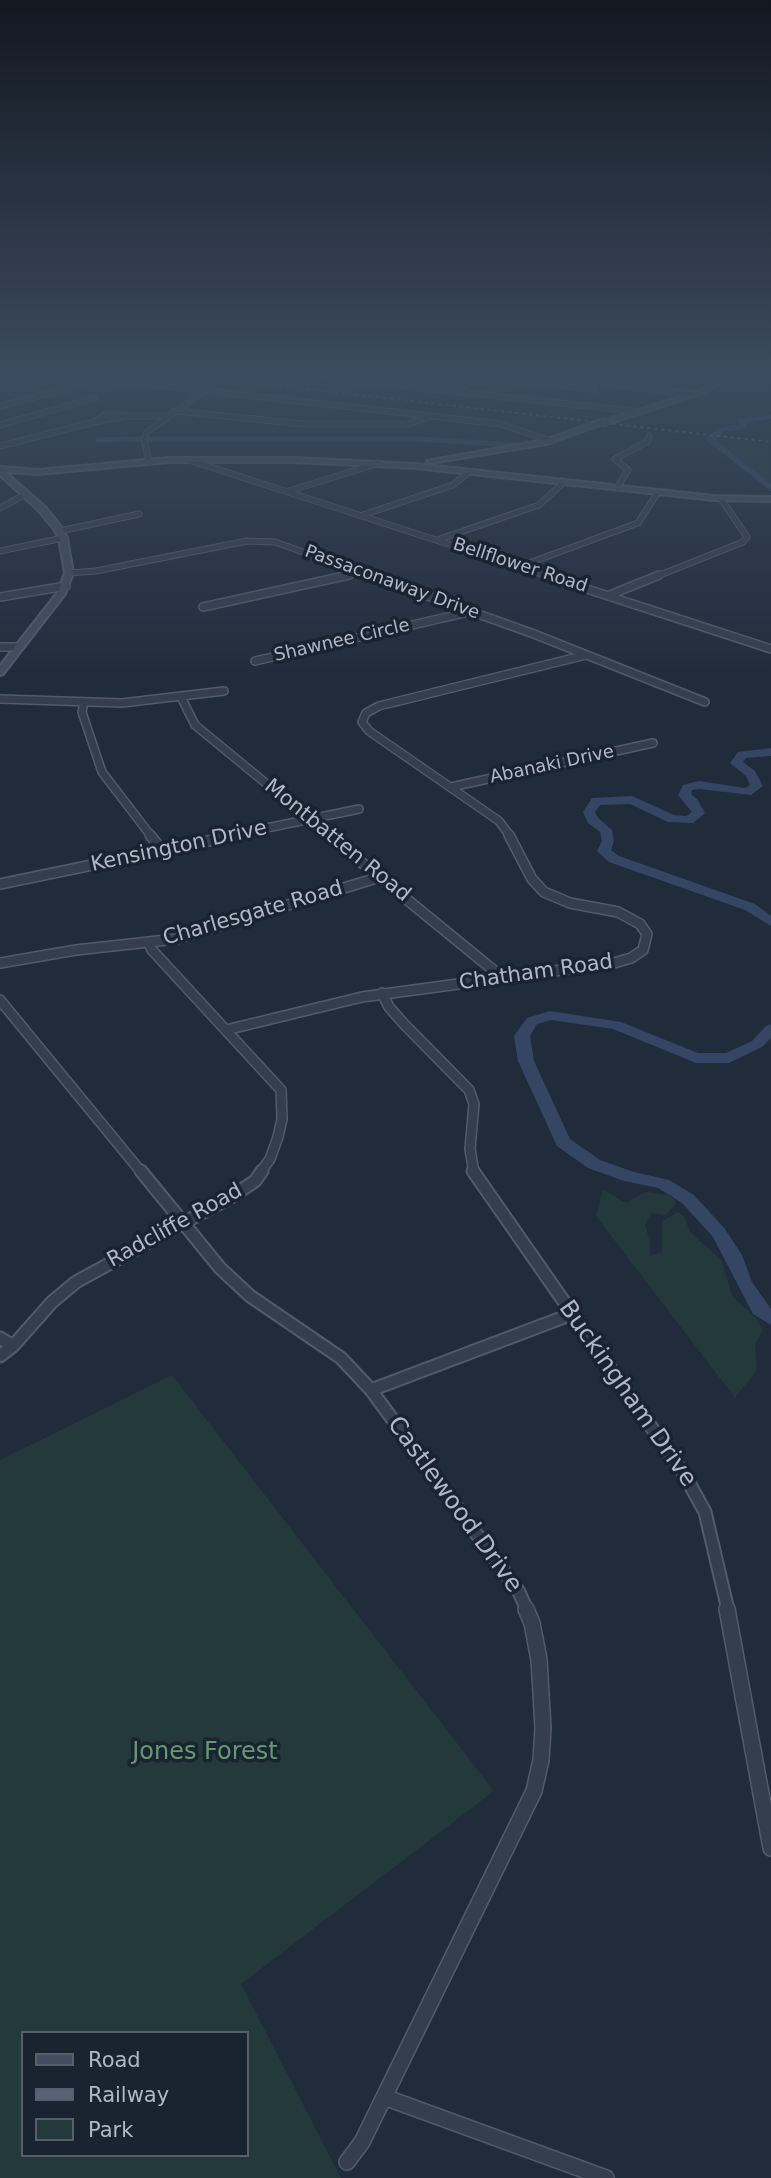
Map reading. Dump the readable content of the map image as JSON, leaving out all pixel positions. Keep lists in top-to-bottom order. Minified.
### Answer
{"streets":{"street":["Bellflower Road","Passaconaway Drive","Shawnee Circle","Abanaki Drive","Montbatten Road","Kensington Drive","Charlesgate Road","Chatham Road","Radcliffe Road","Buckingham Drive","Castlewood Drive"]},"crossings":[["Passaconaway Drive","Shawnee Circle"],["Passaconaway Drive","Chatham Road"],["Abanaki Drive","Chatham Road"],["Montbatten Road","Kensington Drive"],["Montbatten Road","Charlesgate Road"],["Montbatten Road","Chatham Road"],["Charlesgate Road","Radcliffe Road"],["Chatham Road","Radcliffe Road"],["Chatham Road","Buckingham Drive"],["Radcliffe Road","Castlewood Drive"]],"parks":["Jones Forest"],"legend":["Road","Railway","Park"]}
